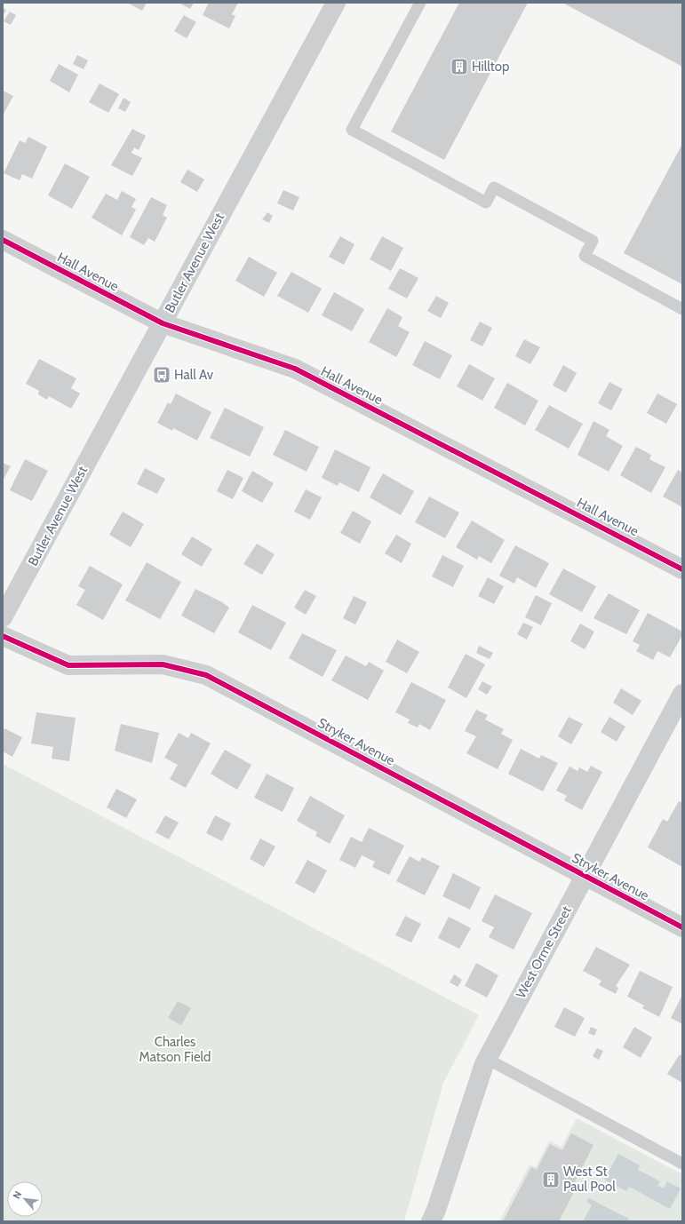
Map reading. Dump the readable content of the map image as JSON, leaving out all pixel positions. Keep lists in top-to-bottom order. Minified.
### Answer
{"streets":{"street":["Butler Avenue West","Hall Avenue","Stryker Avenue","West Orme Street"]},"crossings":[["Butler Avenue West","Hall Avenue"],["Stryker Avenue","West Orme Street"]],"parks":["Charles Matson Field"],"places":{"building":["Hilltop","West St Paul Pool"],"bus stop":["Hall Av"]},"north":"top left"}
